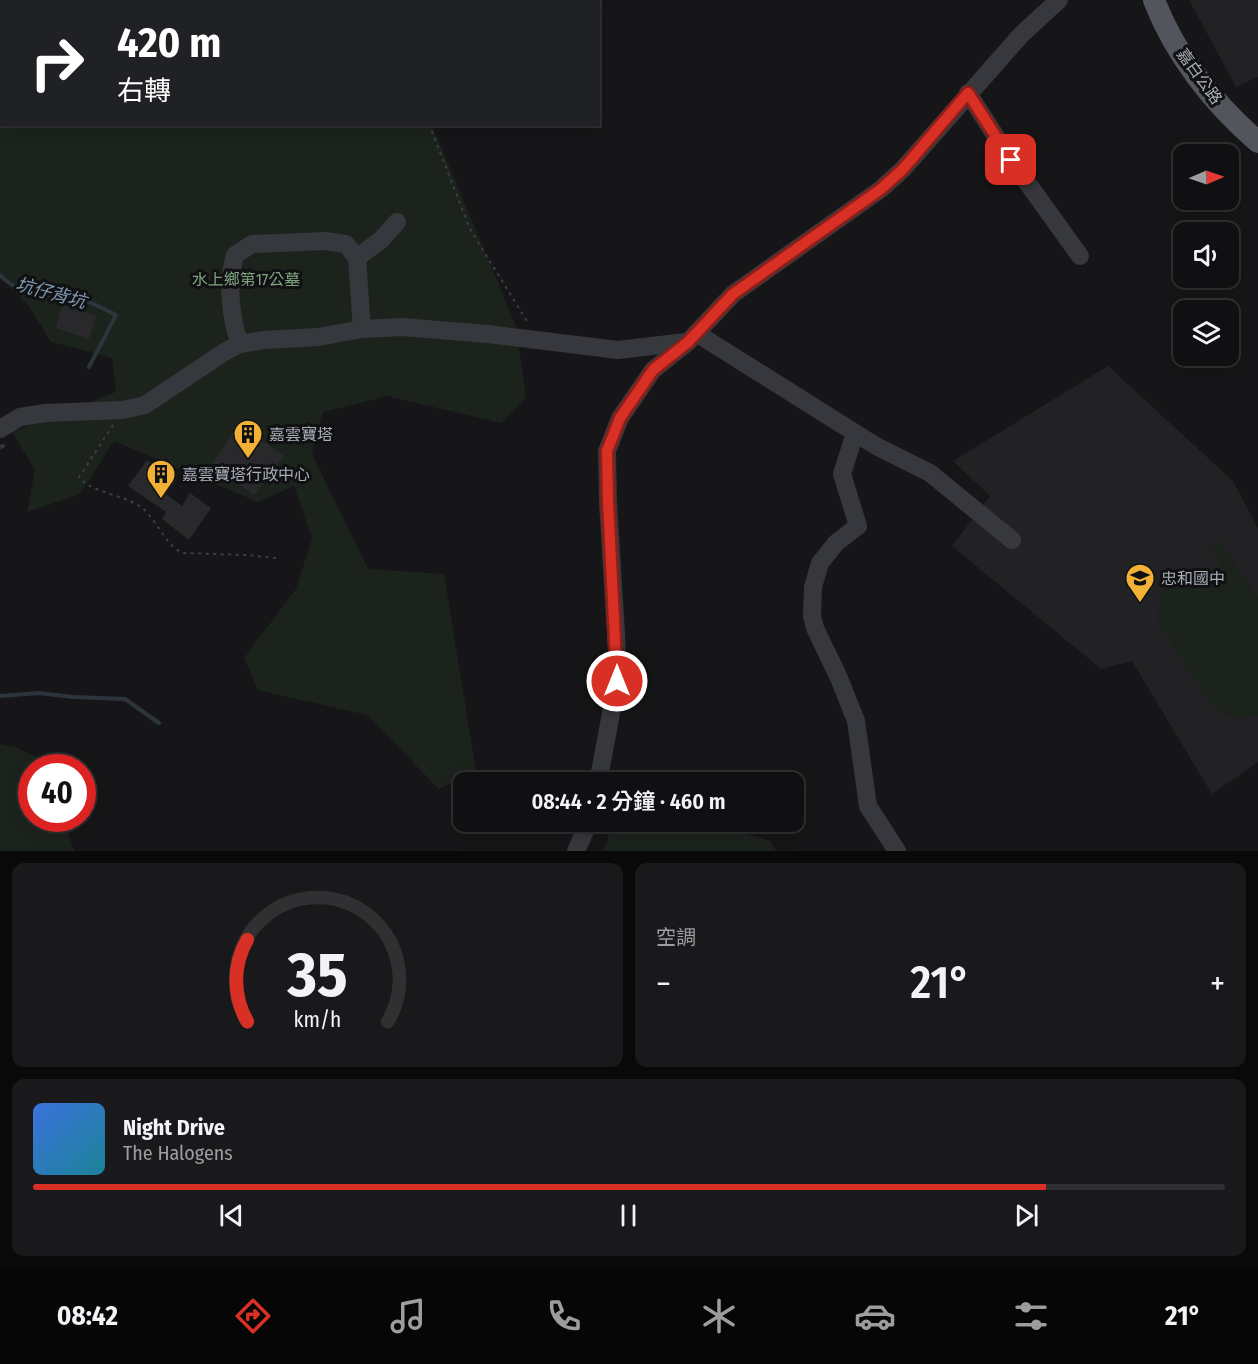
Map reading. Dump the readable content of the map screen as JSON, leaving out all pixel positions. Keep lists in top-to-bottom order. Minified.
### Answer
{"streets":{"main road":["嘉白公路"]},"water":["坑仔背坑"],"parks":["水上鄉第17公墓"],"places":{"building":["嘉雲寶塔","嘉雲寶塔行政中心"],"school or university":["忠和國中"]},"north":"right","page":{"turn":["420 m","右轉"],"limit":"40","trip":"08:44 · 2 分鐘 · 460 m","tile":"空調","heat":["−","21°","+"],"song":["Night Drive","The Halogens"],"tabs":["08:42","21°"],"gauge":["35","km/h"]}}
